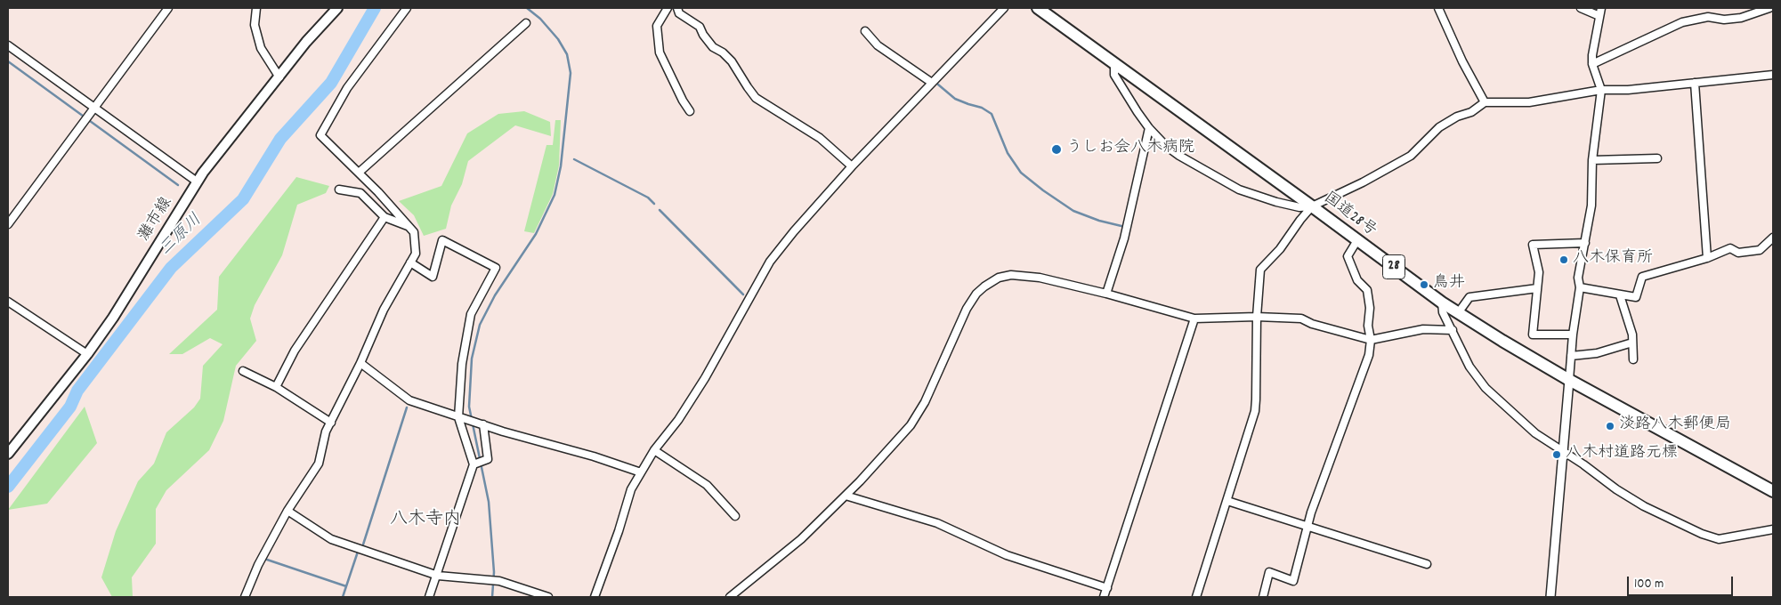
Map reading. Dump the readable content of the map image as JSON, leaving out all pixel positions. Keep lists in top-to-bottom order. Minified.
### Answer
{"streets":{"highway":["国道28号","28"],"main road":["灘市線"]},"districts":["八木寺内"],"water":["三原川"],"places":["うしお会八木病院","八木保育所","鳥井","淡路八木郵便局","八木村道路元標"],"scale_bar":"100 m"}
